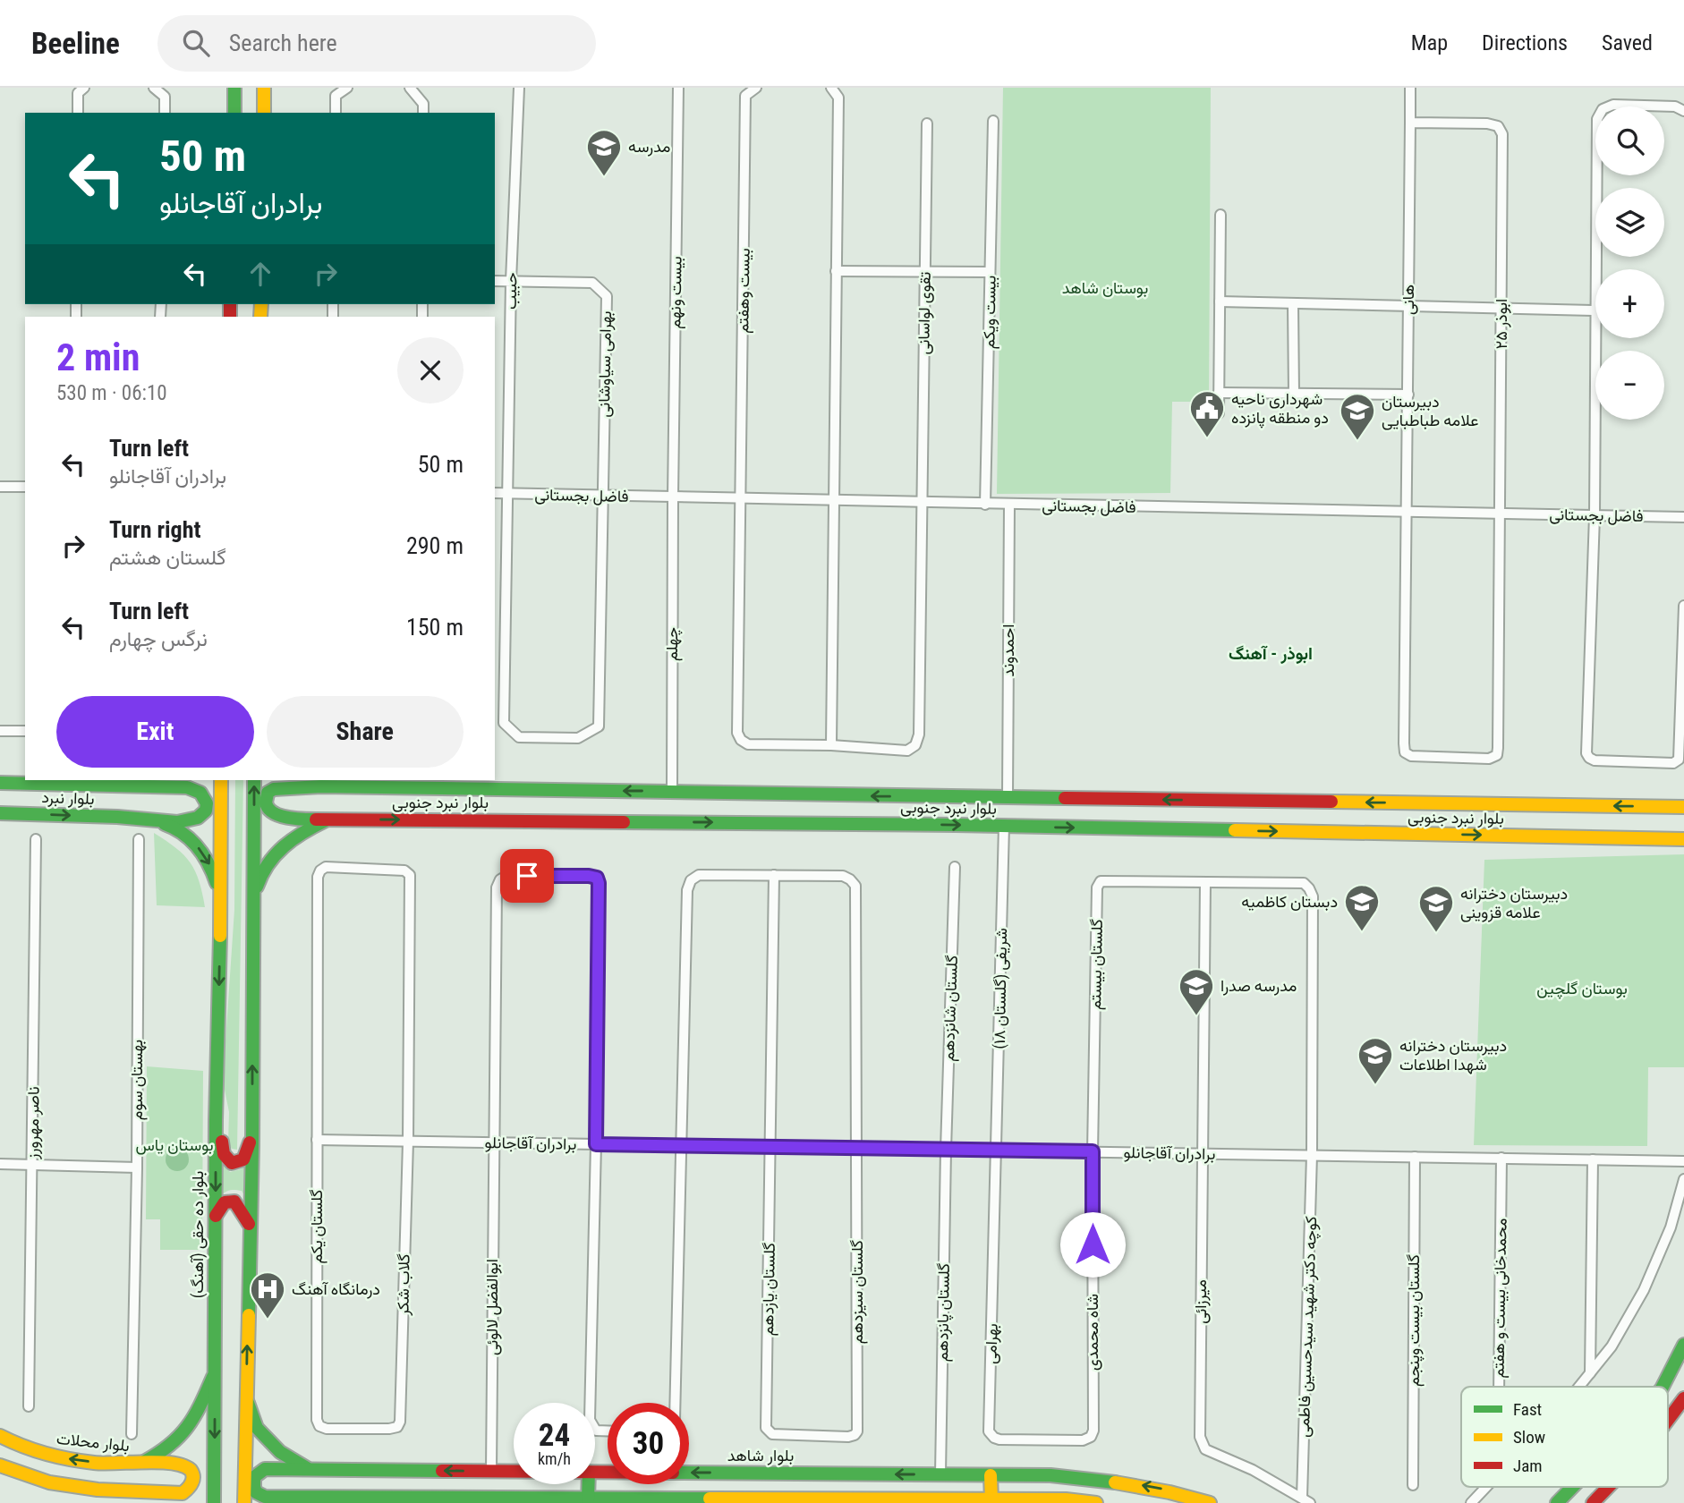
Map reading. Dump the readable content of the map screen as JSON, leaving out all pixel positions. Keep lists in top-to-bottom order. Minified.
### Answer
{"streets":{"main road":["بلوار نبرد","بلوار نبرد جنوبی","بلوار ده حقی (آهنگ)","بلوار محلات","بلوار شاهد"],"street":["حبیب","بیست وهفتم","بیست ونهم","هانی","بیست ویکم","تقوی لواسانی","ابوذر ۲۵","بهرامی سیاوشانی","فاضل بجستانی","چهلم","احمدوند","گلستان بیستم","شریفی (گلستان ۱۸)","گلستان شانزدهم","بهستان سوم","ناصر مهرورز","برادران آقاجانلو","گلستان یکم","گلاب شکر","گلستان یازدهم","گلستان سیزدهم","محمدخانی بیست و هفتم","میرزائی","ابوالفضل لالوئی","گلستان پانزدهم","گلستان بیست وپنجم","کوچه دکتر شهید سیدحسین فاطمی","شاه محمدی","بهرامی"]},"crossings":[["حبیب","بهرامی سیاوشانی"],["حبیب","فاضل بجستانی"],["بیست وهفتم","فاضل بجستانی"],["بیست ونهم","فاضل بجستانی"],["بیست ونهم","چهلم"],["هانی","ابوذر ۲۵"],["هانی","فاضل بجستانی"],["بیست ویکم","فاضل بجستانی"],["تقوی لواسانی","فاضل بجستانی"],["ابوذر ۲۵","فاضل بجستانی"],["بهرامی سیاوشانی","فاضل بجستانی"],["فاضل بجستانی","چهلم"],["فاضل بجستانی","احمدوند"],["چهلم","بلوار نبرد جنوبی"],["احمدوند","بلوار نبرد جنوبی"],["بلوار نبرد جنوبی","شریفی (گلستان ۱۸)"],["گلستان بیستم","برادران آقاجانلو"],["گلستان بیستم","میرزائی"],["گلستان بیستم","کوچه دکتر شهید سیدحسین فاطمی"],["گلستان بیستم","شاه محمدی"],["شریفی (گلستان ۱۸)","برادران آقاجانلو"],["شریفی (گلستان ۱۸)","بهرامی"],["گلستان شانزدهم","برادران آقاجانلو"],["گلستان شانزدهم","گلستان پانزدهم"],["برادران آقاجانلو","گلستان یکم"],["برادران آقاجانلو","گلاب شکر"],["برادران آقاجانلو","گلستان یازدهم"],["برادران آقاجانلو","گلستان سیزدهم"],["برادران آقاجانلو","محمدخانی بیست و هفتم"],["برادران آقاجانلو","میرزائی"],["برادران آقاجانلو","ابوالفضل لالوئی"],["برادران آقاجانلو","گلستان پانزدهم"],["برادران آقاجانلو","گلستان بیست وپنجم"],["برادران آقاجانلو","کوچه دکتر شهید سیدحسین فاطمی"],["برادران آقاجانلو","شاه محمدی"],["برادران آقاجانلو","بهرامی"],["گلستان یکم","گلاب شکر"],["بلوار ده حقی (آهنگ)","بلوار محلات"],["گلستان یازدهم","گلستان سیزدهم"],["میرزائی","کوچه دکتر شهید سیدحسین فاطمی"],["ابوالفضل لالوئی","بلوار شاهد"],["گلستان پانزدهم","بلوار شاهد"],["شاه محمدی","بهرامی"]],"districts":["ابوذر - آهنگ"],"parks":["بوستان شاهد","بوستان گلچین","بوستان یاس"],"places":{"school or university":["مدرسه","دبیرستان علامه طباطبایی","دبستان کاظمیه","دبیرستان دخترانه علامه قزوینی","مدرسه صدرا","دبیرستان دخترانه شهدا اطلاعات"],"public building":["شهرداری ناحیه دو منطقه پانزده"],"hospital":["درمانگاه آهنگ"]},"legend":["Fast","Slow","Jam"],"page":{"header":"Beeline","search":"Search here","nav":["Map","Directions","Saved"],"map_buttons":["+","−"],"turn":["50 m","برادران آقاجانلو"],"heading":["2 min","530 m · 06:10"],"list":[{"name":"Turn left","note":"برادران آقاجانلو","value":"50 m"},{"name":"Turn right","note":"گلستان هشتم","value":"290 m"},{"name":"Turn left","note":"نرگس چهارم","value":"150 m"}],"buttons":["Exit","Share"],"speed":"24 km/h","limit":"30"}}
